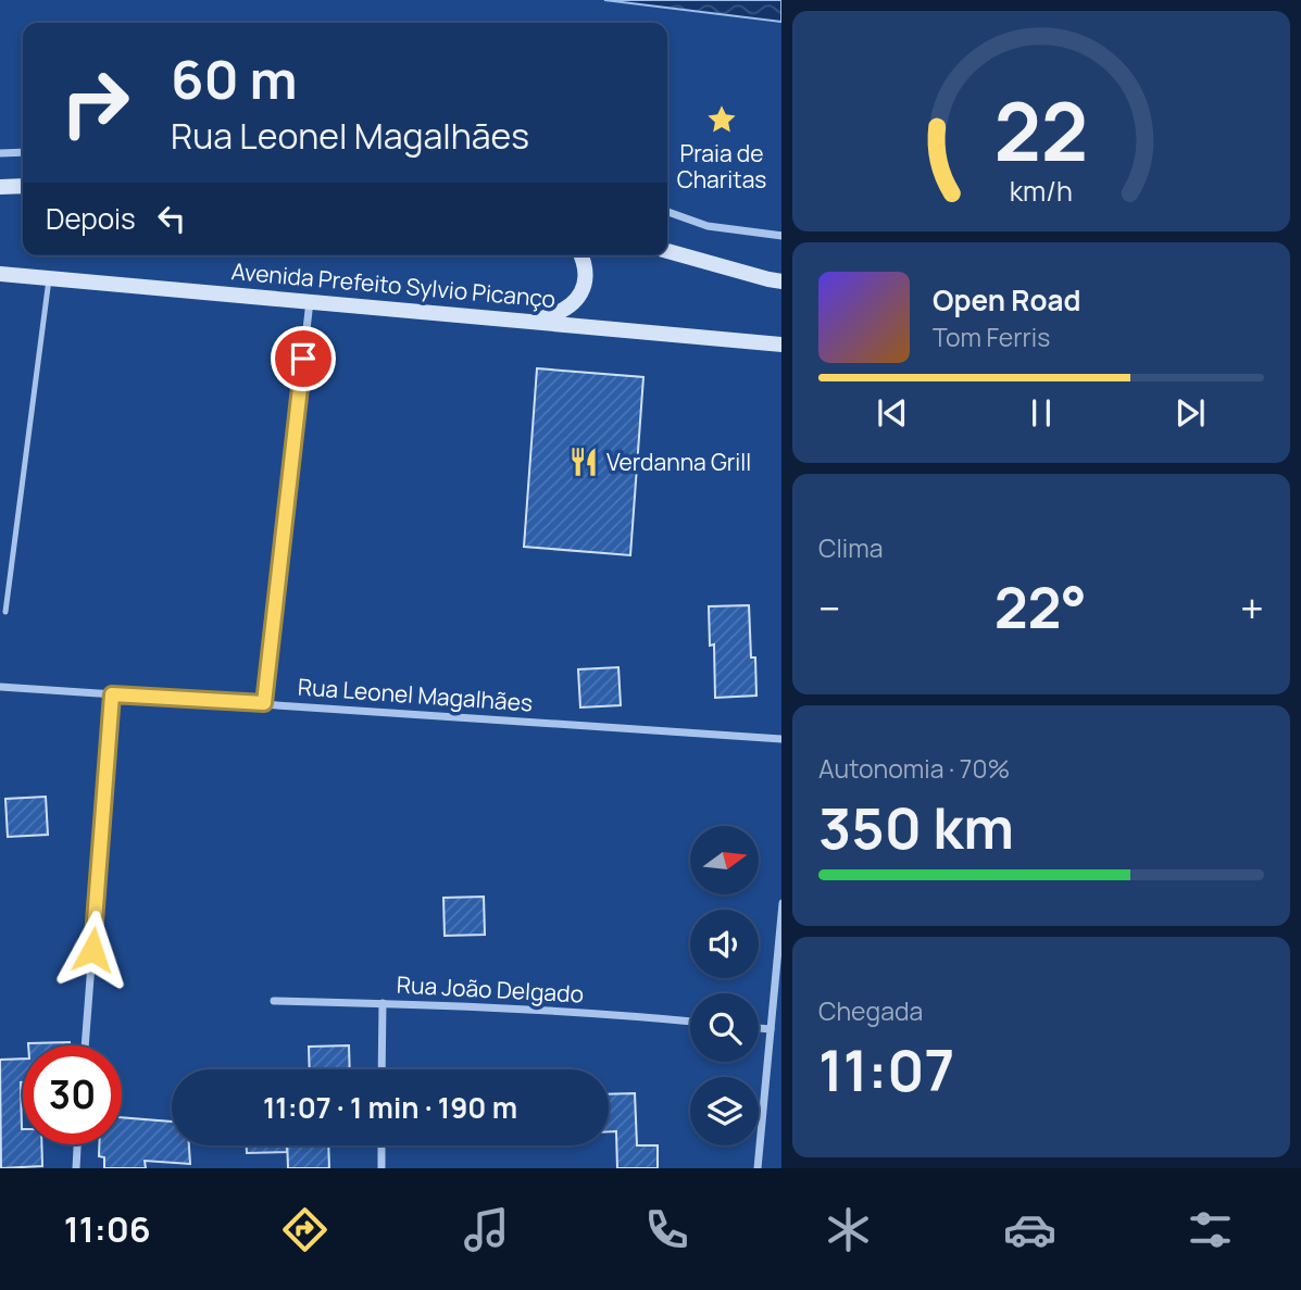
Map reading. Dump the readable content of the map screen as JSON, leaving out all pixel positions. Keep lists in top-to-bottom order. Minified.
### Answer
{"streets":{"main road":["Avenida Prefeito Sylvio Picanço"],"street":["Rua Leonel Magalhães","Rua João Delgado"]},"places":{"place":["Praia de Charitas"],"restaurant":["Verdanna Grill"]},"north":"right","page":{"turn":["60 m","Rua Leonel Magalhães"],"then":"Depois","song":["Open Road","Tom Ferris"],"tile":["Clima",["Autonomia · 70%","350 km"],["Chegada","11:07"]],"heat":["−","22°","+"],"limit":"30","trip":"11:07 · 1 min · 190 m","tabs":"11:06","gauge":["22","km/h"]}}
